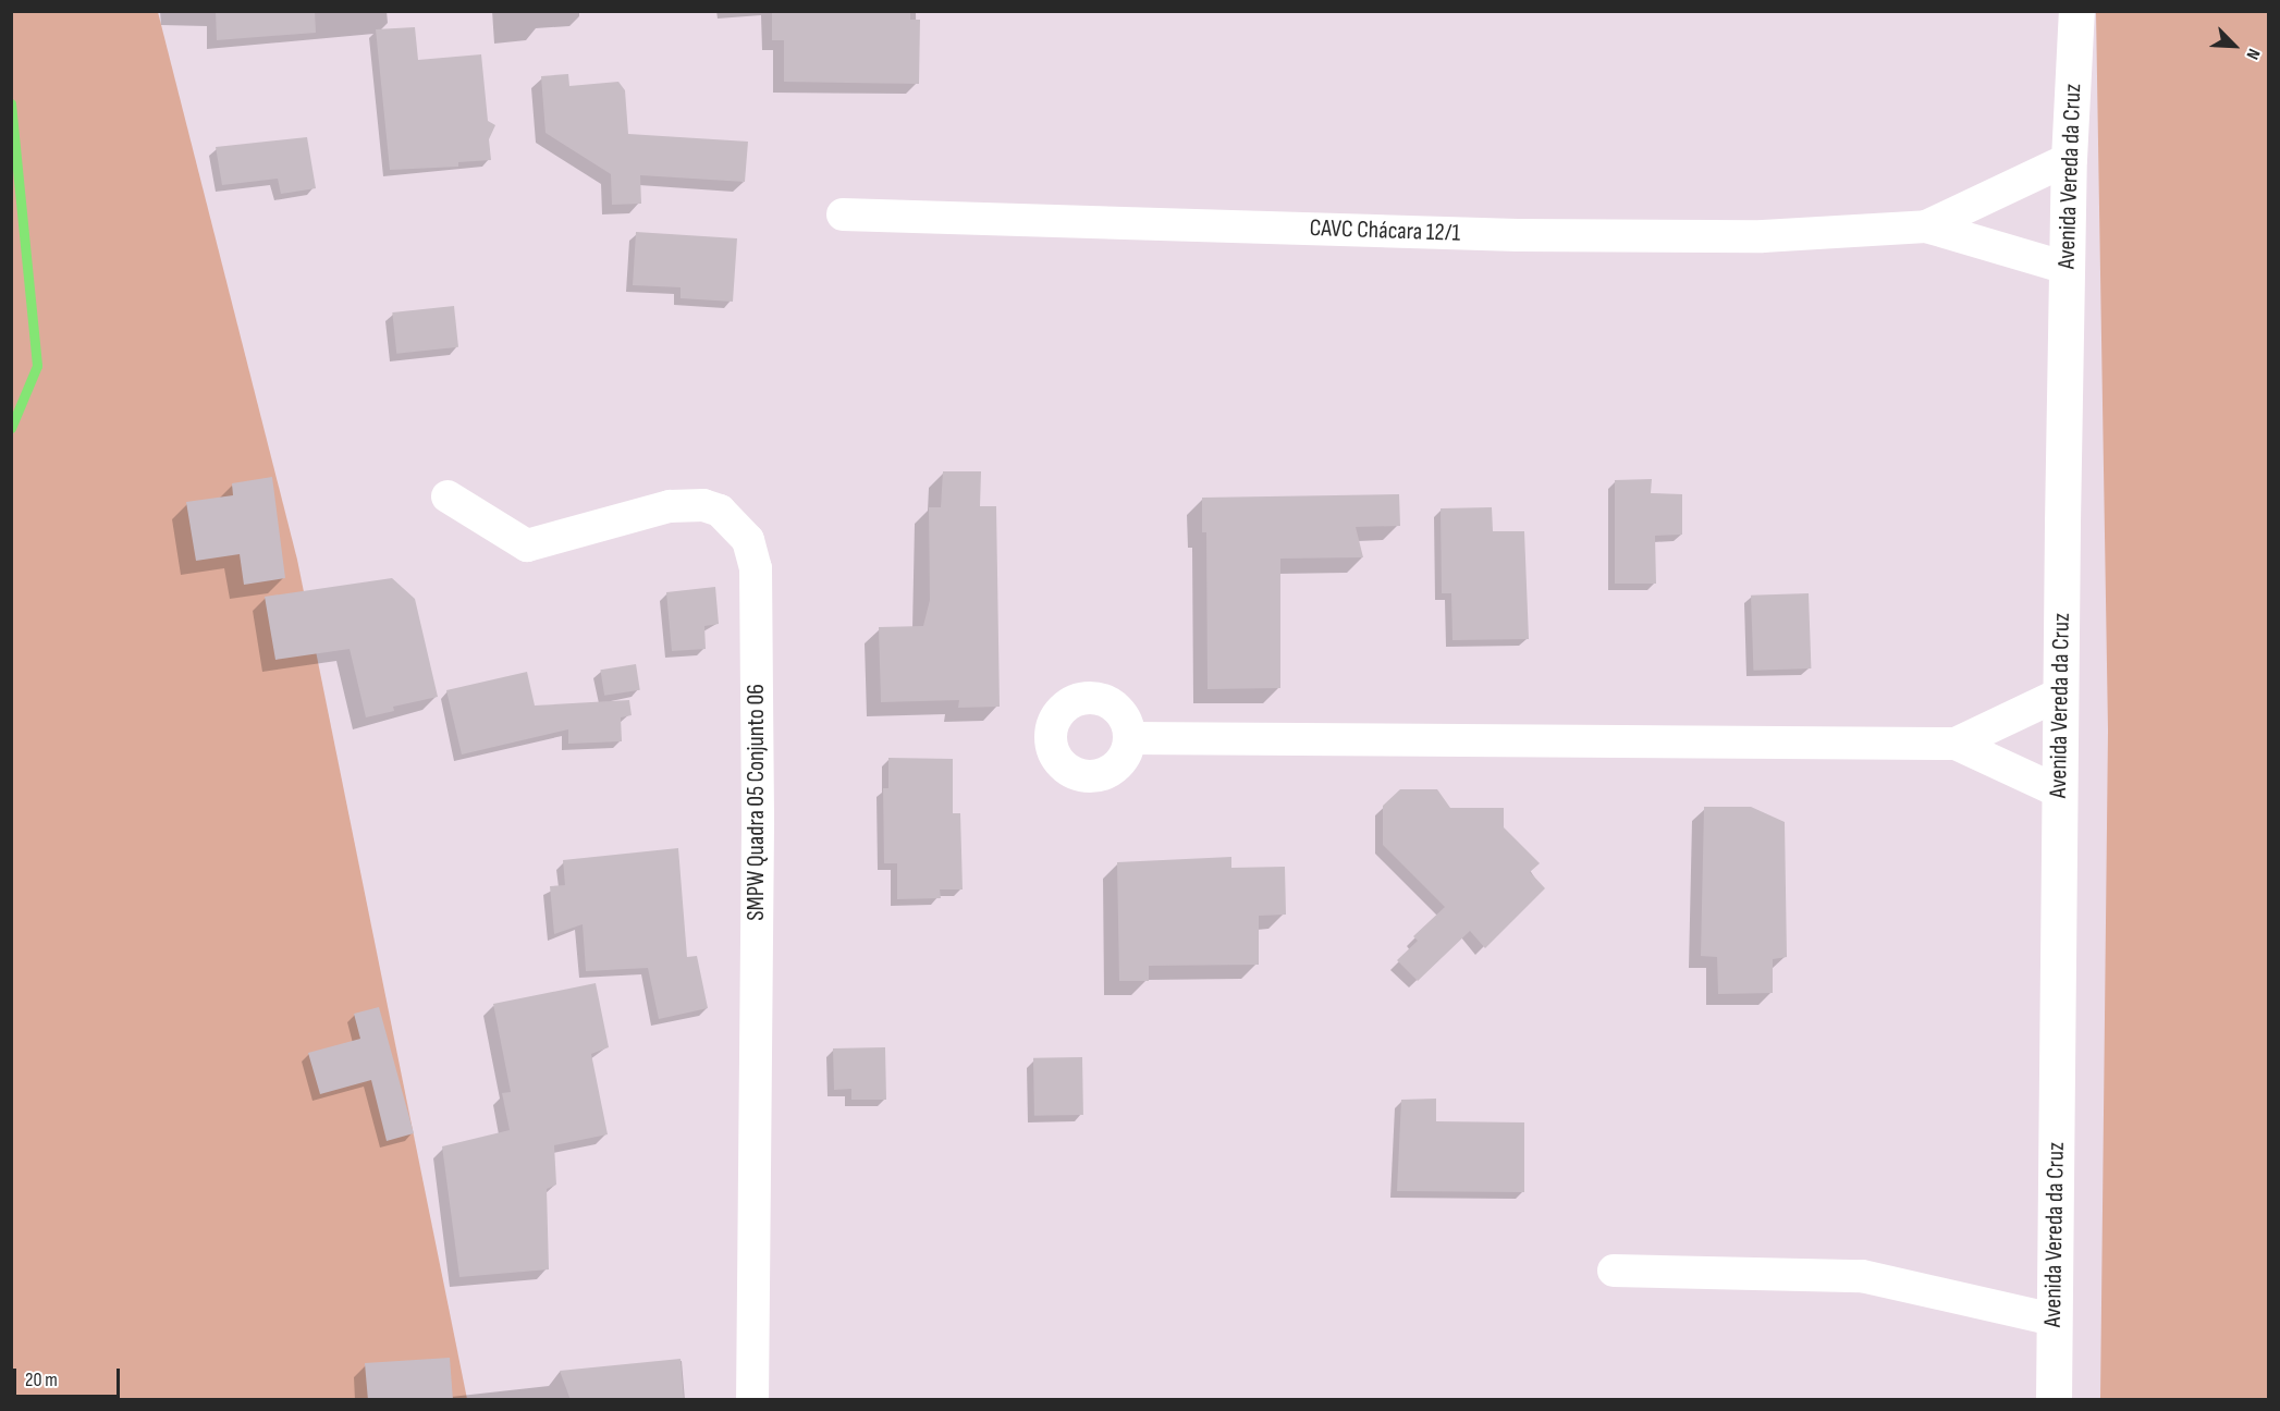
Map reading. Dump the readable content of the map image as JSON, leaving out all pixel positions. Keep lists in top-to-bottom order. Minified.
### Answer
{"streets":{"street":["Avenida Vereda da Cruz","CAVC Chácara 12/1","SMPW Quadra 05 Conjunto 06"]},"crossings":[["Avenida Vereda da Cruz","CAVC Chácara 12/1"]],"scale_bar":"20 m","north":"bottom right"}
